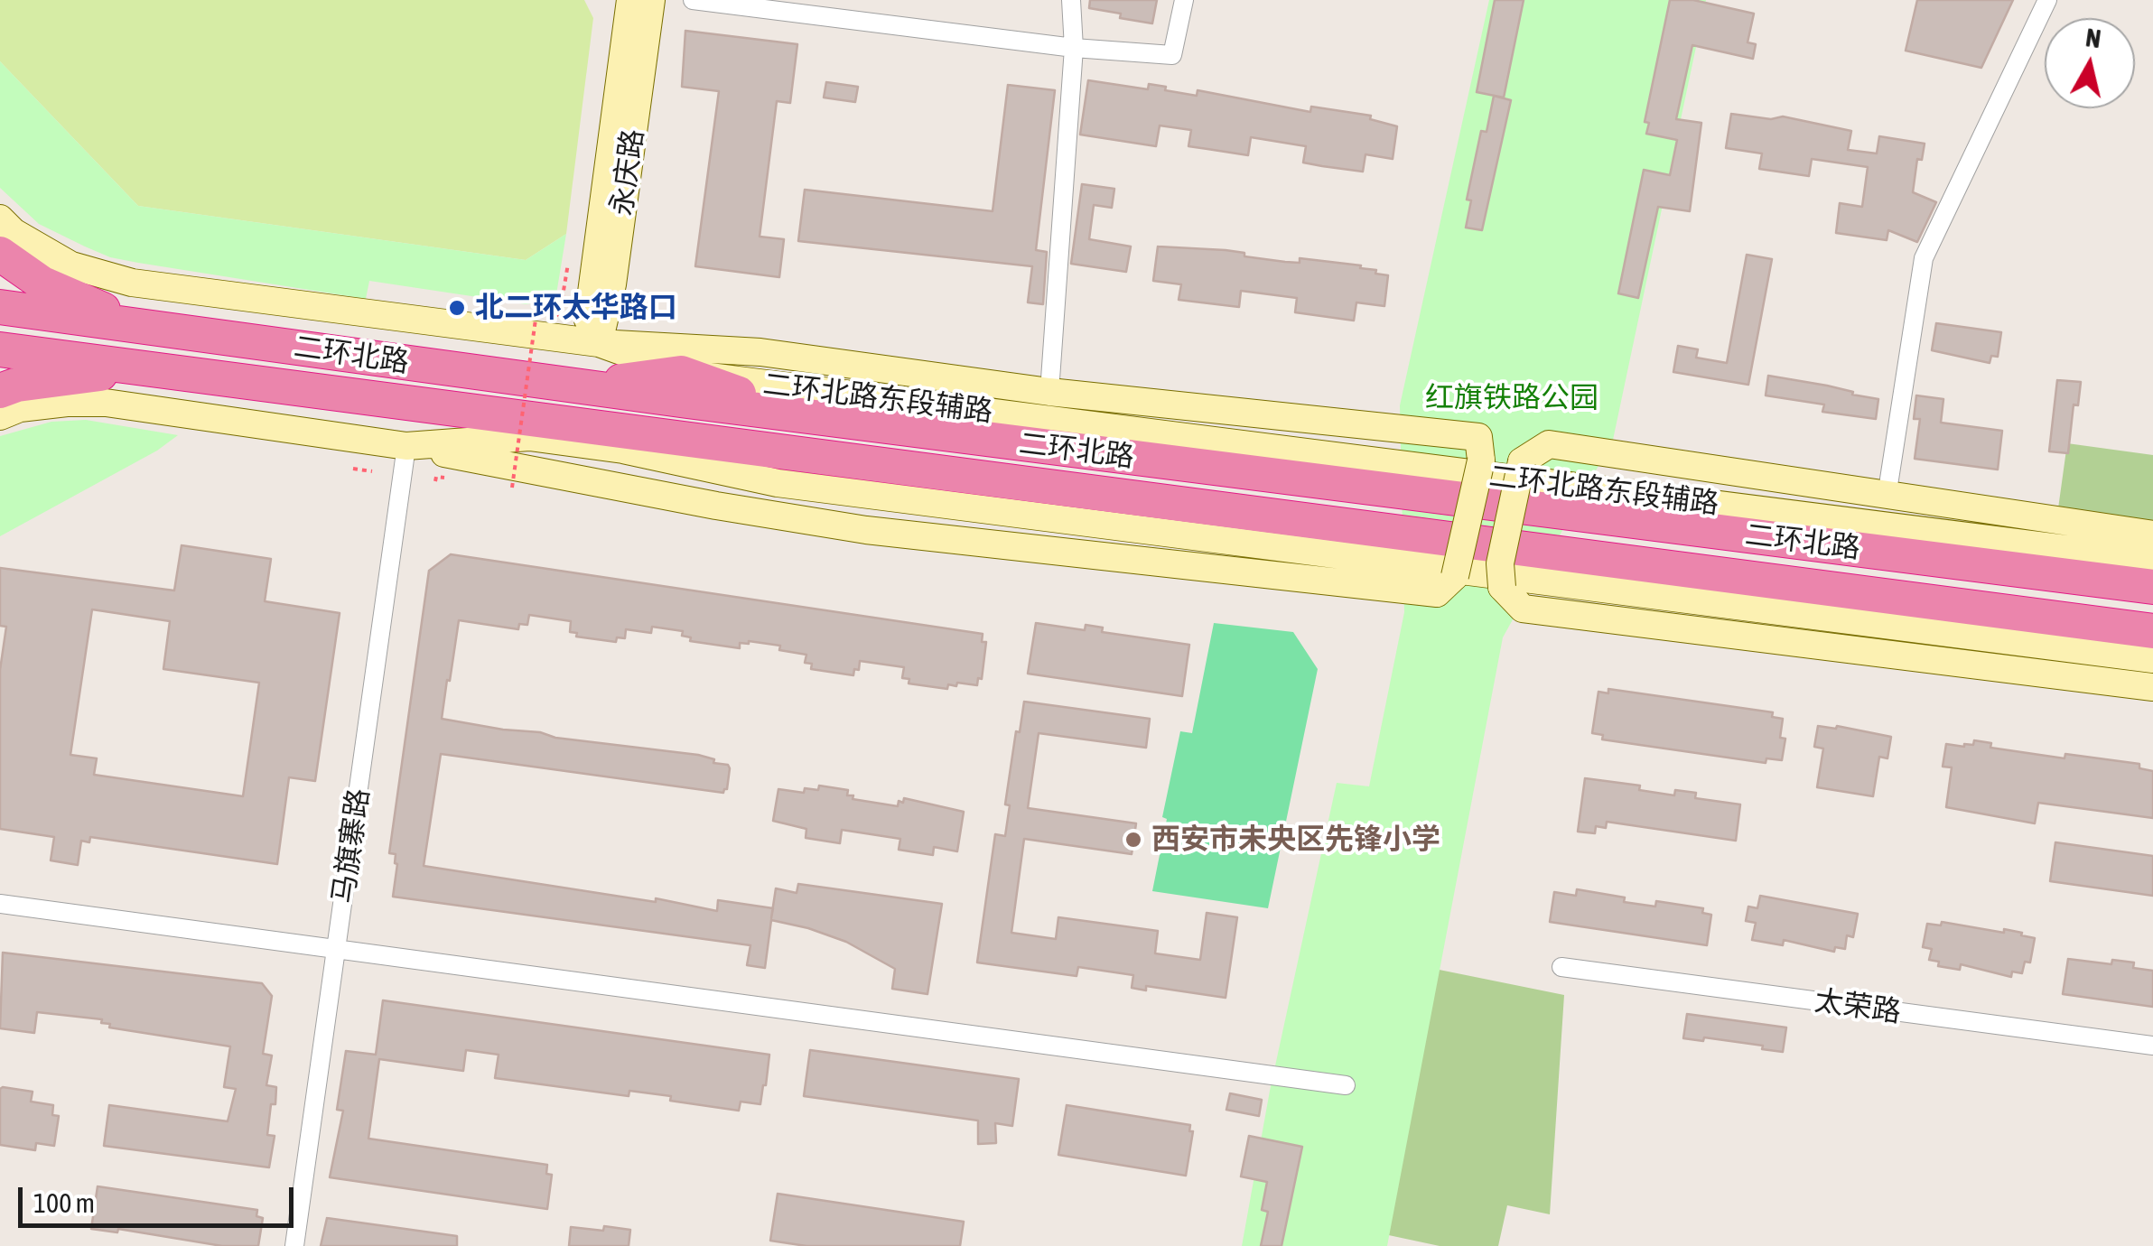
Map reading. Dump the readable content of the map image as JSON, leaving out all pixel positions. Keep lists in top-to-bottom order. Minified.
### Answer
{"streets":{"highway":["二环北路"],"main road":["永庆路","二环北路东段辅路"],"street":["马旗寨路","太荣路"]},"crossings":[["永庆路","二环北路东段辅路"]],"parks":["红旗铁路公园"],"places":["北二环太华路口","西安市未央区先锋小学"],"scale_bar":"100 m","north":"top"}
